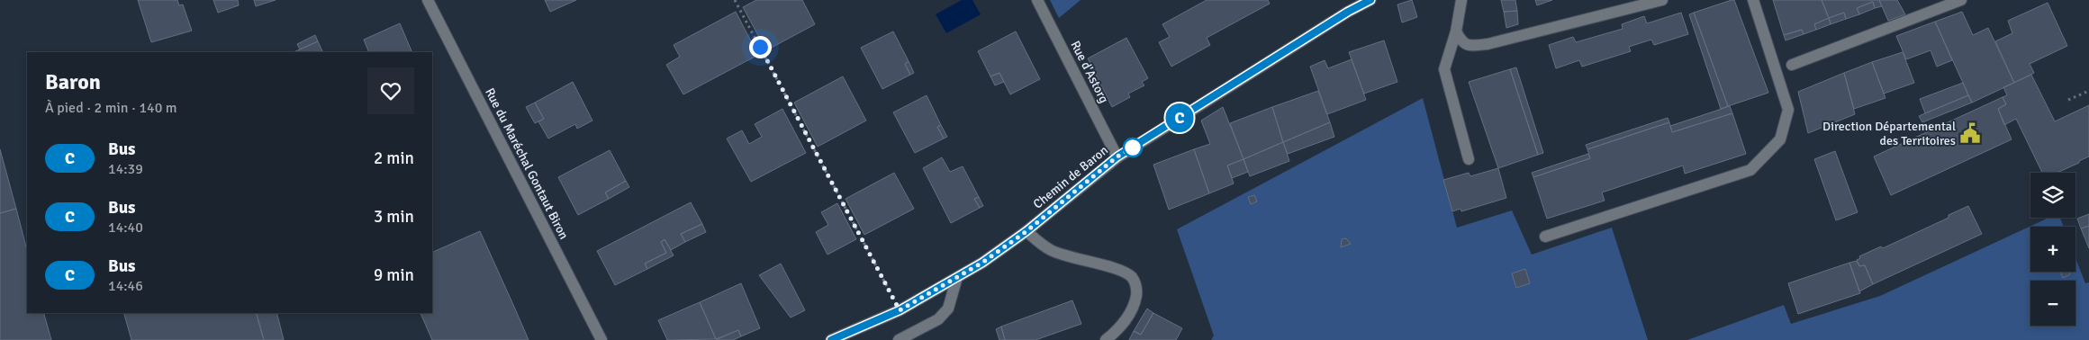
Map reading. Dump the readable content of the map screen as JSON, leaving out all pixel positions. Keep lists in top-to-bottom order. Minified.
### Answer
{"streets":{"street":["Rue d'Astorg","Rue du Maréchal Gontaut Biron","Chemin de Baron"]},"crossings":[["Rue d'Astorg","Chemin de Baron"]],"places":{"public building":["Direction Départemental des Territoires"]},"lines":["bus line C"],"page":{"on_map":"C","heading":["Baron","À pied · 2 min · 140 m"],"list":[{"mark":"C","name":"Bus","note":"14:39","value":"2 min"},{"mark":"C","name":"Bus","note":"14:40","value":"3 min"},{"mark":"C","name":"Bus","note":"14:46","value":"9 min"}],"map_buttons":["+","−"]}}
